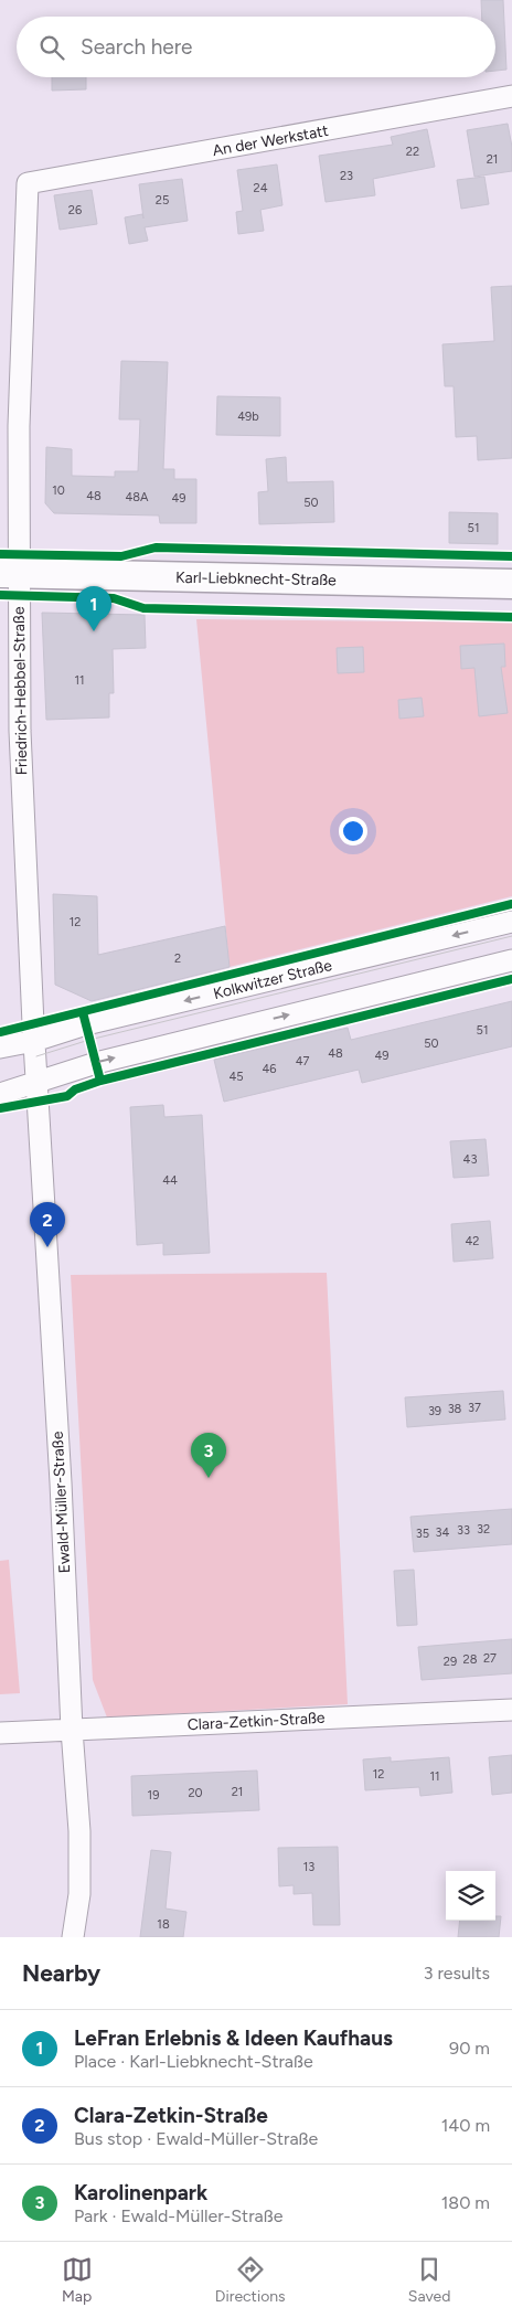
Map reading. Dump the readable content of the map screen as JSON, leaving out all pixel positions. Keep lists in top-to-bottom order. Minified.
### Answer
{"streets":{"main road":["Karl-Liebknecht-Straße"],"street":["An der Werkstatt","Friedrich-Hebbel-Straße","Kolkwitzer Straße","Ewald-Müller-Straße","Clara-Zetkin-Straße"]},"crossings":[["An der Werkstatt","Friedrich-Hebbel-Straße"],["Karl-Liebknecht-Straße","Friedrich-Hebbel-Straße"],["Friedrich-Hebbel-Straße","Kolkwitzer Straße"],["Friedrich-Hebbel-Straße","Ewald-Müller-Straße"],["Ewald-Müller-Straße","Clara-Zetkin-Straße"]],"house_numbers":["22","21","23","24","25","26","49b","10","48","48A","49","50","51","11","12","2","51","50","48","49","47","46","45","43","44","42","37","38","39","32","33","34","35","27","28","29","12","11","21","20","19","13","18"],"page":{"search":"Search here","pins":["1","2","3"],"heading":["Nearby","3 results"],"list":[{"mark":"1","name":"LeFran Erlebnis & Ideen Kaufhaus","note":"Place · Karl-Liebknecht-Straße","value":"90 m"},{"mark":"2","name":"Clara-Zetkin-Straße","note":"Bus stop · Ewald-Müller-Straße","value":"140 m"},{"mark":"3","name":"Karolinenpark","note":"Park · Ewald-Müller-Straße","value":"180 m"}],"nav":["Map","Directions","Saved"]}}
